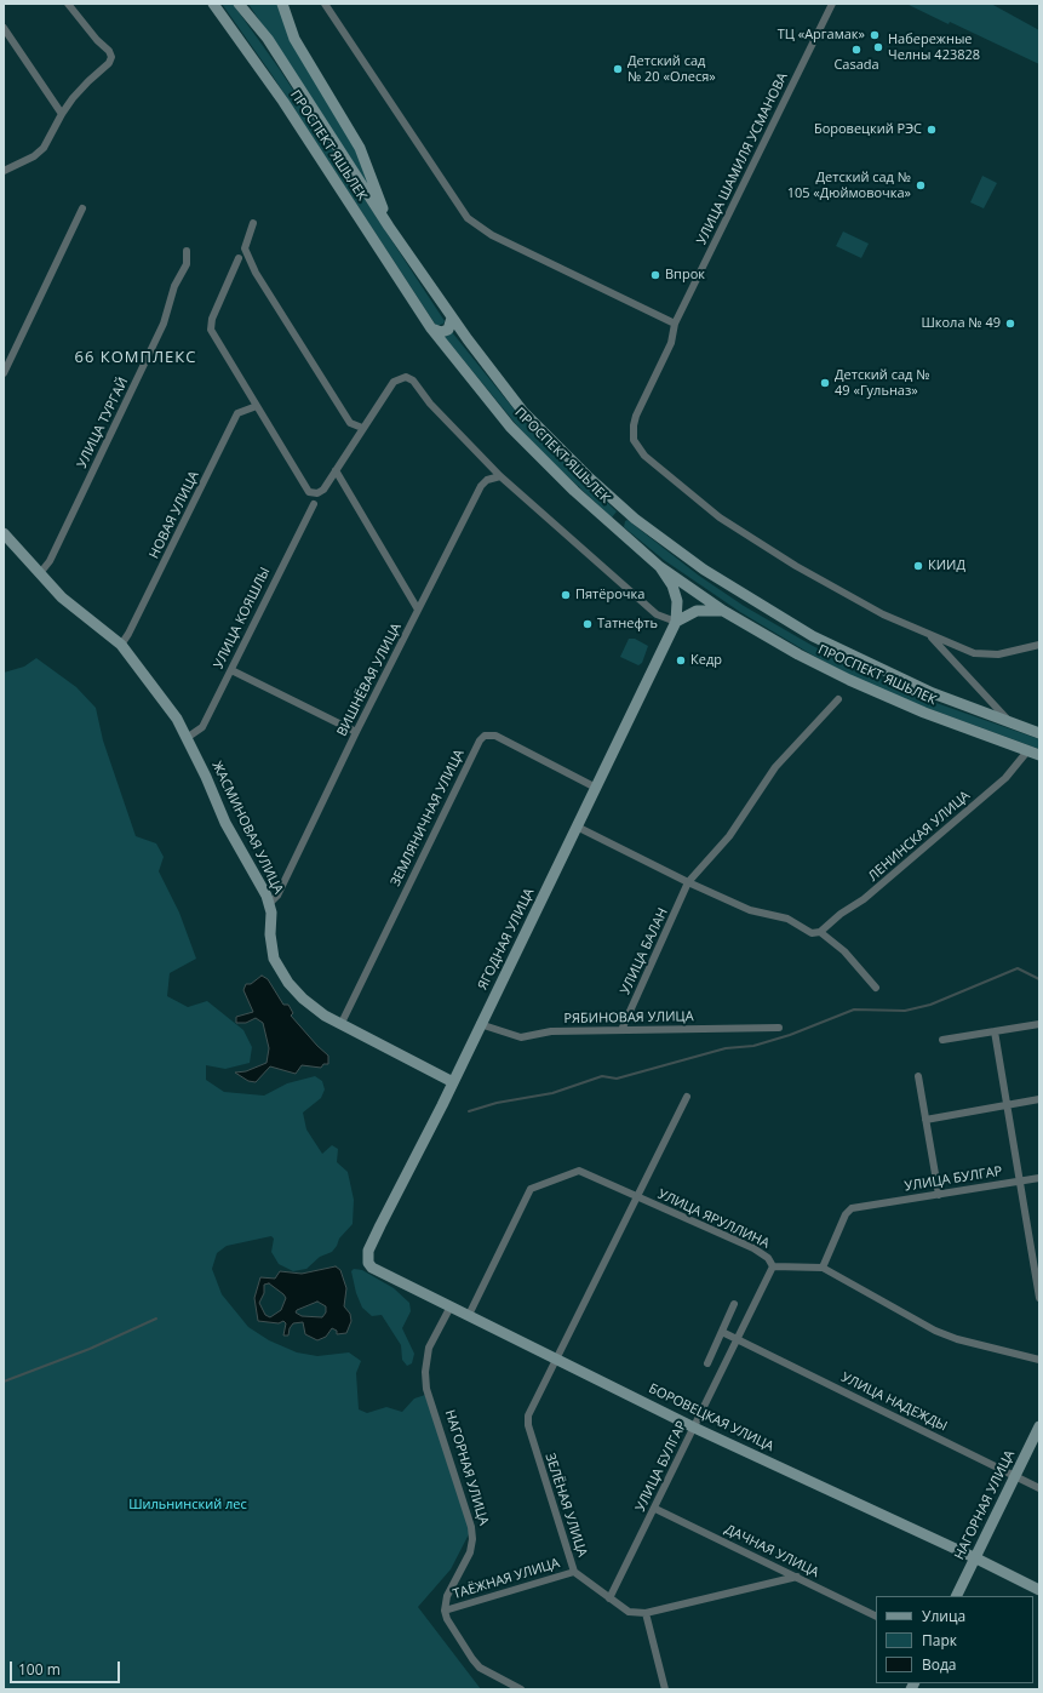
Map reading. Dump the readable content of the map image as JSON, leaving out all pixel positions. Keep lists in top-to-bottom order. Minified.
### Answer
{"streets":{"main road":["ПРОСПЕКТ ЯШЬЛЕК","ЖАСМИНОВАЯ УЛИЦА","ЯГОДНАЯ УЛИЦА","БОРОВЕЦКАЯ УЛИЦА","НАГОРНАЯ УЛИЦА"],"street":["УЛИЦА ШАМИЛЯ УСМАНОВА","УЛИЦА ТУРГАЙ","НОВАЯ УЛИЦА","УЛИЦА КОЯШЛЫ","ВИШНЁВАЯ УЛИЦА","ЗЕМЛЯНИЧНАЯ УЛИЦА","ЛЕНИНСКАЯ УЛИЦА","УЛИЦА БАЛАН","РЯБИНОВАЯ УЛИЦА","УЛИЦА БУЛГАР","УЛИЦА ЯРУЛЛИНА","УЛИЦА НАДЕЖДЫ","ЗЕЛЁНАЯ УЛИЦА","ДАЧНАЯ УЛИЦА","ТАЁЖНАЯ УЛИЦА"]},"crossings":[["ПРОСПЕКТ ЯШЬЛЕК","ЛЕНИНСКАЯ УЛИЦА"],["УЛИЦА ТУРГАЙ","ЖАСМИНОВАЯ УЛИЦА"],["НОВАЯ УЛИЦА","ЖАСМИНОВАЯ УЛИЦА"],["УЛИЦА КОЯШЛЫ","ЖАСМИНОВАЯ УЛИЦА"],["ВИШНЁВАЯ УЛИЦА","ЖАСМИНОВАЯ УЛИЦА"],["ЗЕМЛЯНИЧНАЯ УЛИЦА","ЖАСМИНОВАЯ УЛИЦА"],["ЗЕМЛЯНИЧНАЯ УЛИЦА","ЯГОДНАЯ УЛИЦА"],["ЖАСМИНОВАЯ УЛИЦА","ЯГОДНАЯ УЛИЦА"],["ЯГОДНАЯ УЛИЦА","РЯБИНОВАЯ УЛИЦА"],["ЯГОДНАЯ УЛИЦА","БОРОВЕЦКАЯ УЛИЦА"],["УЛИЦА БАЛАН","РЯБИНОВАЯ УЛИЦА"],["УЛИЦА БУЛГАР","УЛИЦА ЯРУЛЛИНА"],["УЛИЦА БУЛГАР","УЛИЦА НАДЕЖДЫ"],["УЛИЦА БУЛГАР","БОРОВЕЦКАЯ УЛИЦА"],["УЛИЦА БУЛГАР","ЗЕЛЁНАЯ УЛИЦА"],["УЛИЦА БУЛГАР","ДАЧНАЯ УЛИЦА"],["УЛИЦА ЯРУЛЛИНА","БОРОВЕЦКАЯ УЛИЦА"],["УЛИЦА ЯРУЛЛИНА","ЗЕЛЁНАЯ УЛИЦА"],["УЛИЦА НАДЕЖДЫ","НАГОРНАЯ УЛИЦА"],["БОРОВЕЦКАЯ УЛИЦА","НАГОРНАЯ УЛИЦА"],["БОРОВЕЦКАЯ УЛИЦА","ЗЕЛЁНАЯ УЛИЦА"],["НАГОРНАЯ УЛИЦА","ТАЁЖНАЯ УЛИЦА"],["ЗЕЛЁНАЯ УЛИЦА","ДАЧНАЯ УЛИЦА"],["ЗЕЛЁНАЯ УЛИЦА","ТАЁЖНАЯ УЛИЦА"]],"districts":["66 КОМПЛЕКС"],"parks":["Шильнинский лес"],"places":["ТЦ «Аргамак»","Набережные Челны 423828","Casada","Детский сад № 20 «Олеся»","Боровецкий РЭС","Детский сад № 105 «Дюймовочка»","Впрок","Школа № 49","Детский сад № 49 «Гульназ»","КИИД","Пятёрочка","Татнефть","Кедр"],"legend":["Улица","Парк","Вода"],"scale_bar":"100 m"}
